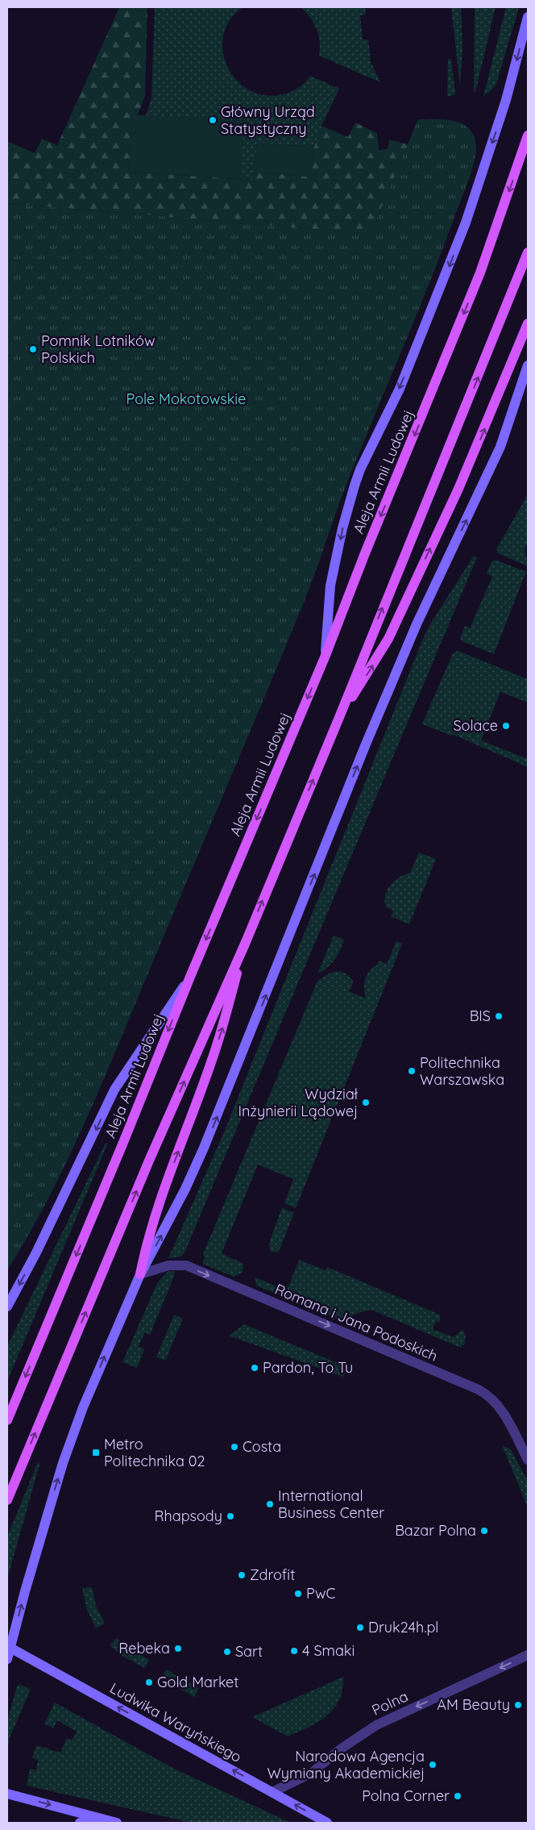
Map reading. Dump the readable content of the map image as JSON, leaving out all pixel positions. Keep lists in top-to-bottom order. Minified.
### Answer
{"streets":{"main road":["Aleja Armii Ludowej","Ludwika Waryńskiego"],"street":["Romana i Jana Podoskich","Polna"]},"crossings":[["Polna","Ludwika Waryńskiego"]],"one_way":["Romana i Jana Podoskich","Polna","Ludwika Waryńskiego"],"parks":["Pole Mokotowskie"],"places":{"other":["Główny Urząd Statystyczny","Pomnik Lotników Polskich","Solace","BIS","Politechnika Warszawska","Wydział Inżynierii Lądowej","Pardon, To Tu","Costa","International Business Center","Rhapsody","Bazar Polna","Zdrofit","PwC","Druk24h.pl","Rebeka","4 Smaki","Sart","Gold Market","AM Beauty","Narodowa Agencja Wymiany Akademickiej","Polna Corner"],"transit":["Metro Politechnika 02"]}}
